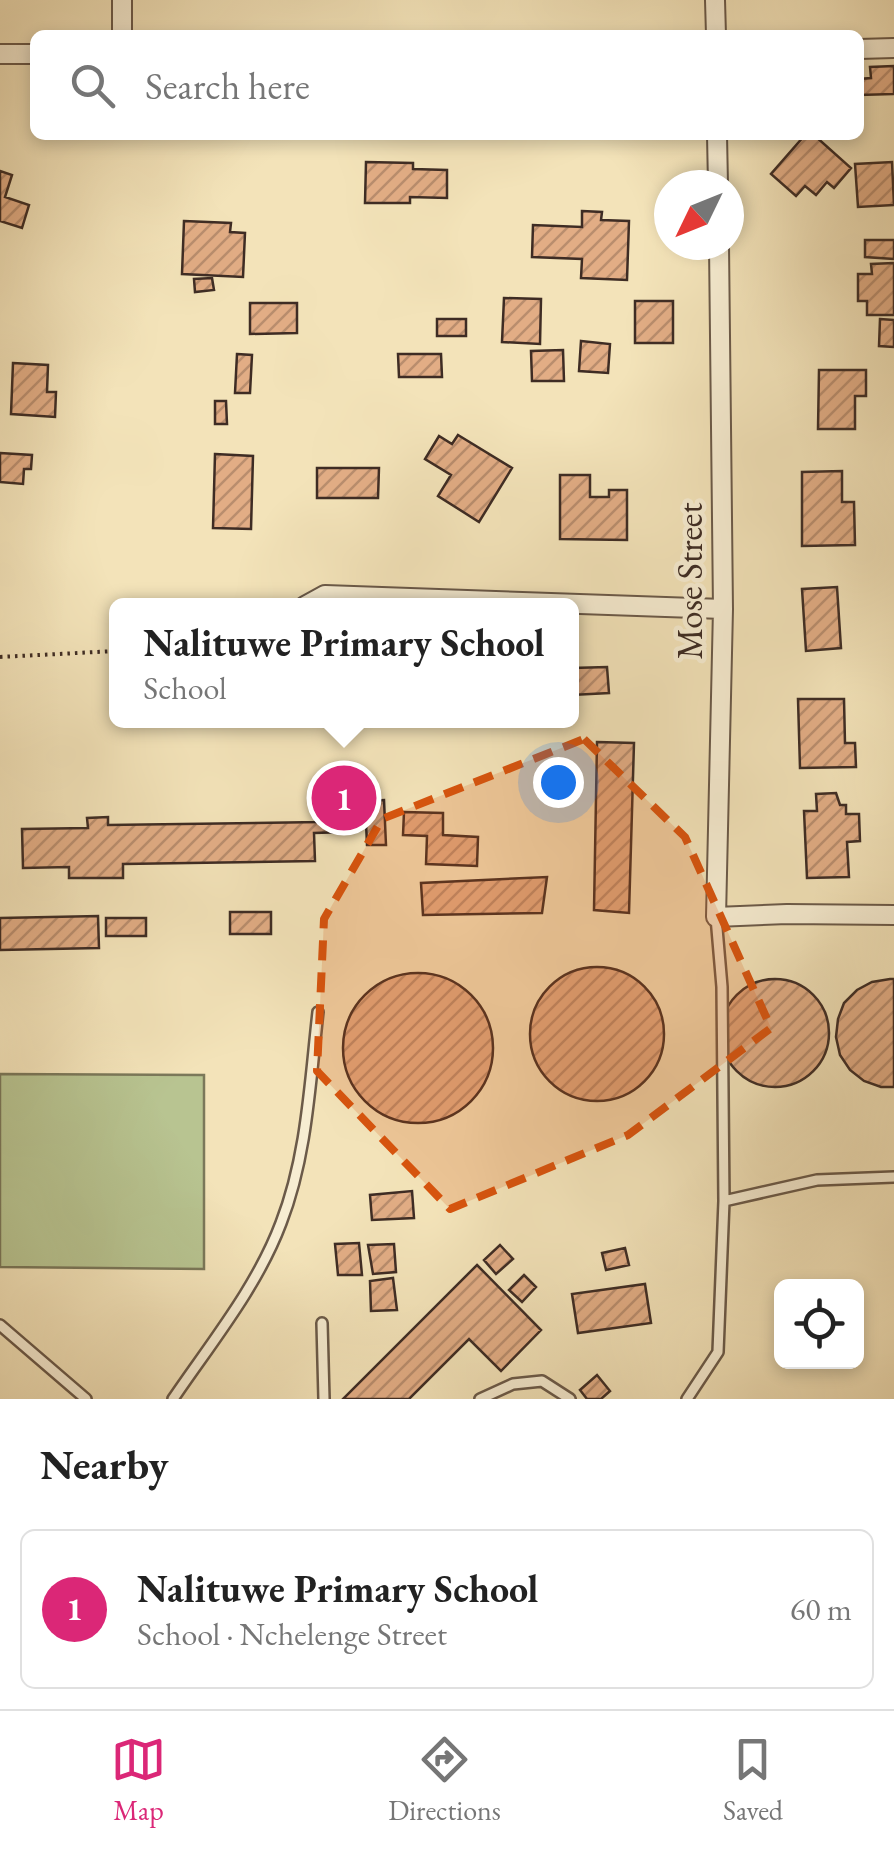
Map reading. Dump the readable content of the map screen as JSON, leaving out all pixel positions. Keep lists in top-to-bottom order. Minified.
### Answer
{"streets":{"street":["Mose Street"]},"north":"bottom left","page":{"search":"Search here","popup":["Nalituwe Primary School","School"],"pins":"1","heading":"Nearby","list":[{"mark":"1","name":"Nalituwe Primary School","note":"School · Nchelenge Street","value":"60 m"}],"nav":["Map","Directions","Saved"]}}
